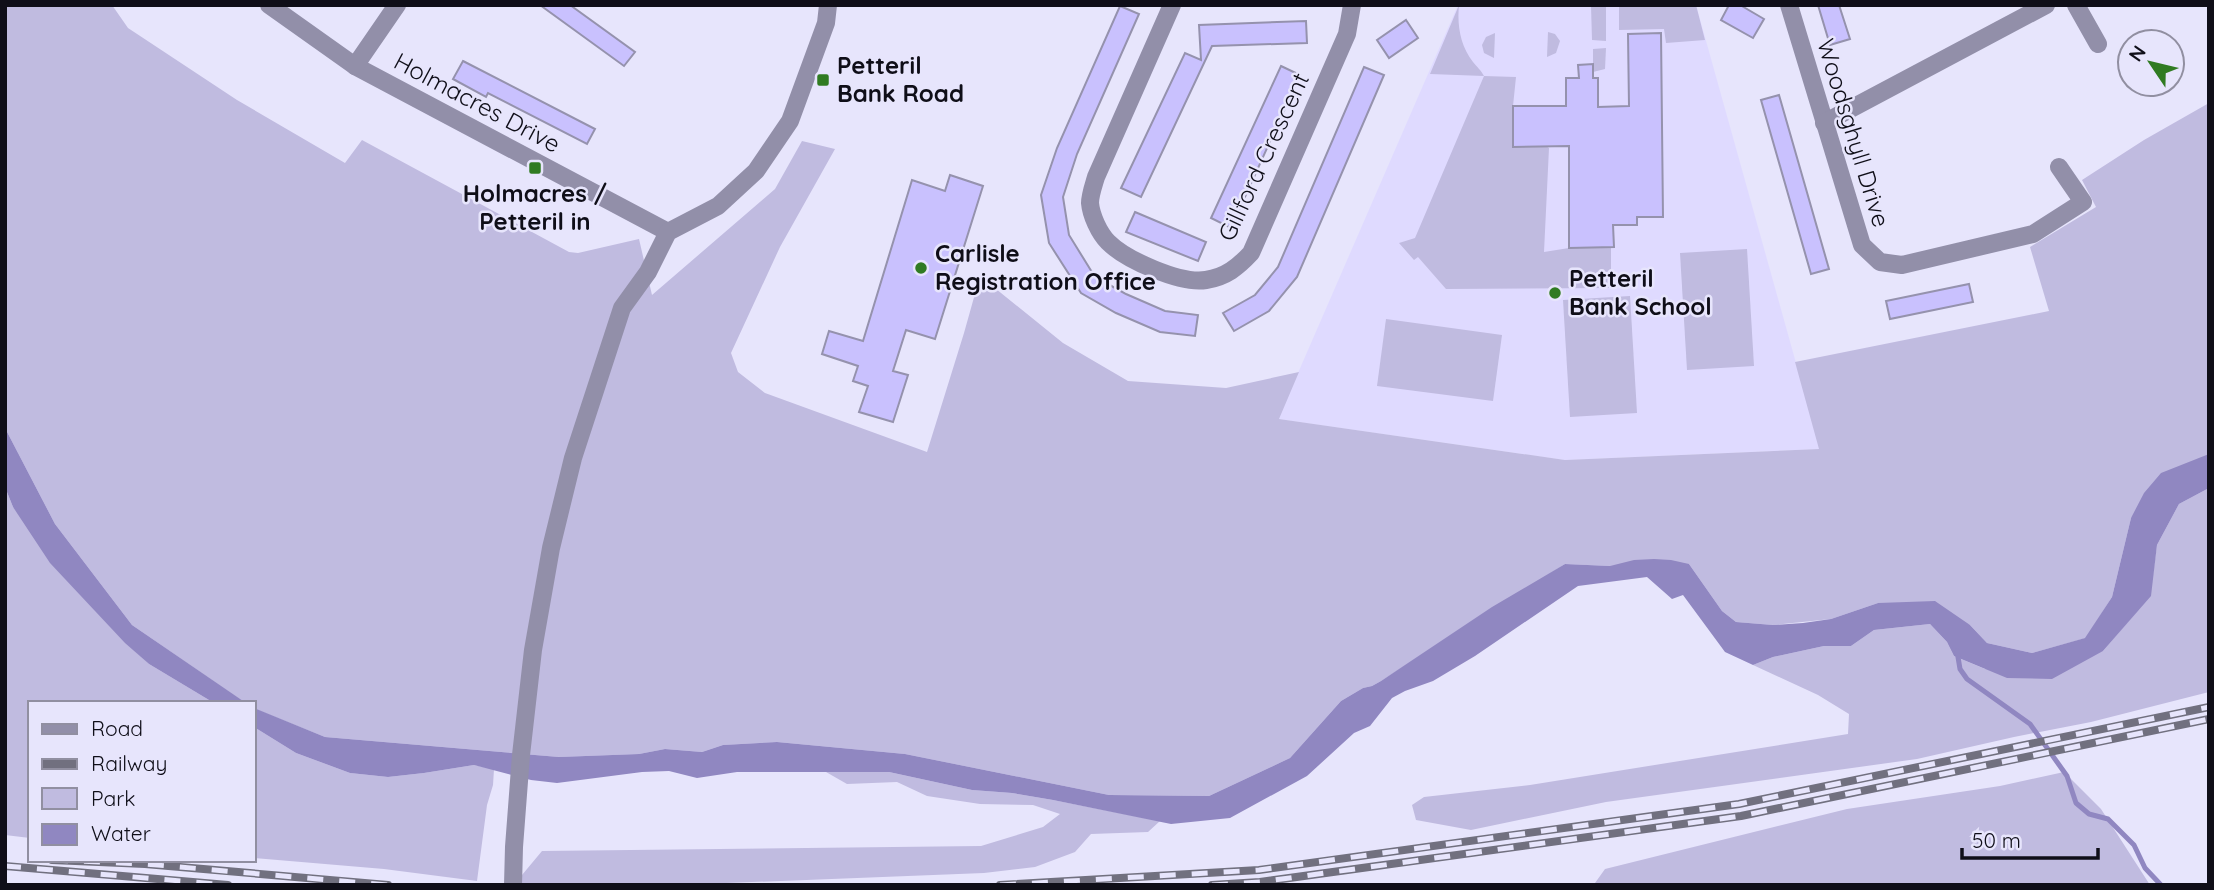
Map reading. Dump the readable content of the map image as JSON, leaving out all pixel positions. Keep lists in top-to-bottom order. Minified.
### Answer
{"streets":{"street":["Holmacres Drive","Woodsghyll Drive","Gillford Crescent"]},"places":{"transit":["Petteril Bank Road","Holmacres / Petteril in"],"other":["Carlisle Registration Office","Petteril Bank School"]},"legend":["Road","Railway","Park","Water"],"scale_bar":"50 m","north":"top left"}
